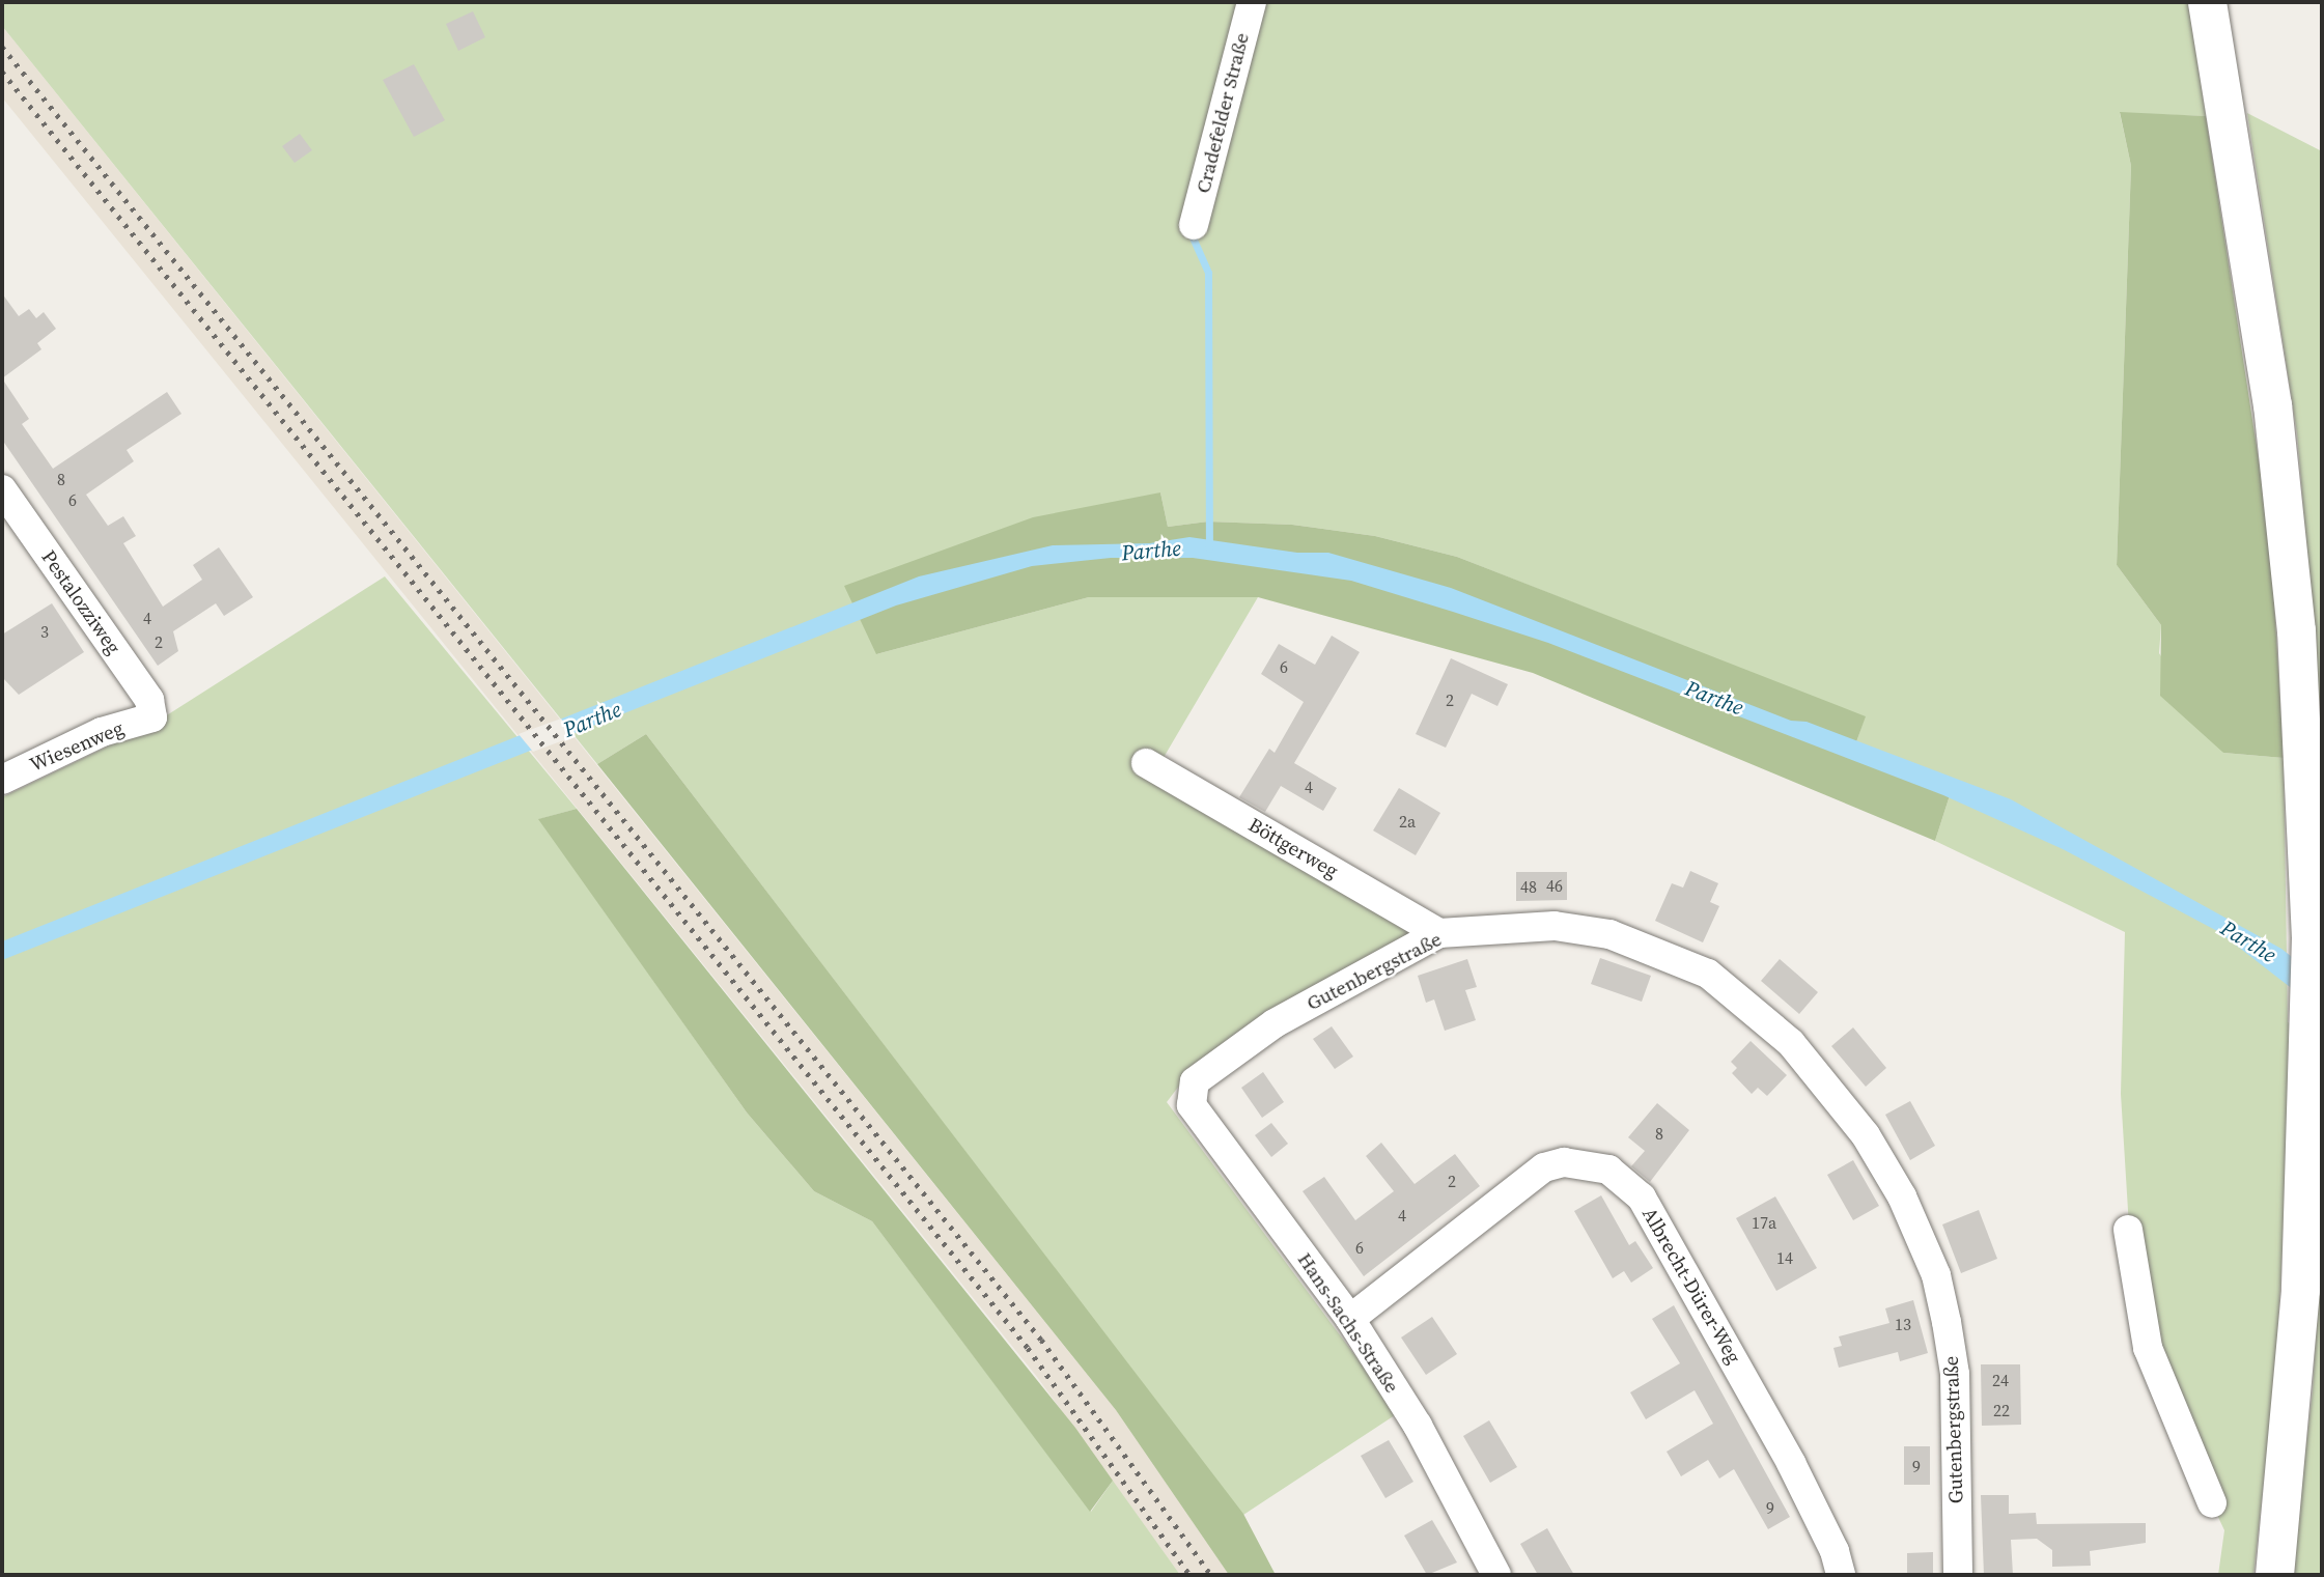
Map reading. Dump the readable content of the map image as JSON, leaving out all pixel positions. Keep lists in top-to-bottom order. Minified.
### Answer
{"streets":{"street":["Cradefelder Straße","Pestalozziweg","Wiesenweg","Böttgerweg","Gutenbergstraße","Albrecht-Dürer-Weg","Hans-Sachs-Straße"]},"crossings":[["Pestalozziweg","Wiesenweg"],["Böttgerweg","Gutenbergstraße"],["Gutenbergstraße","Hans-Sachs-Straße"],["Albrecht-Dürer-Weg","Hans-Sachs-Straße"]],"water":["Parthe"],"house_numbers":["8","6","4","3","2","6","2","4","2a","46","48","8","2","4","17a","6","14","13","24","22","9","9"]}
